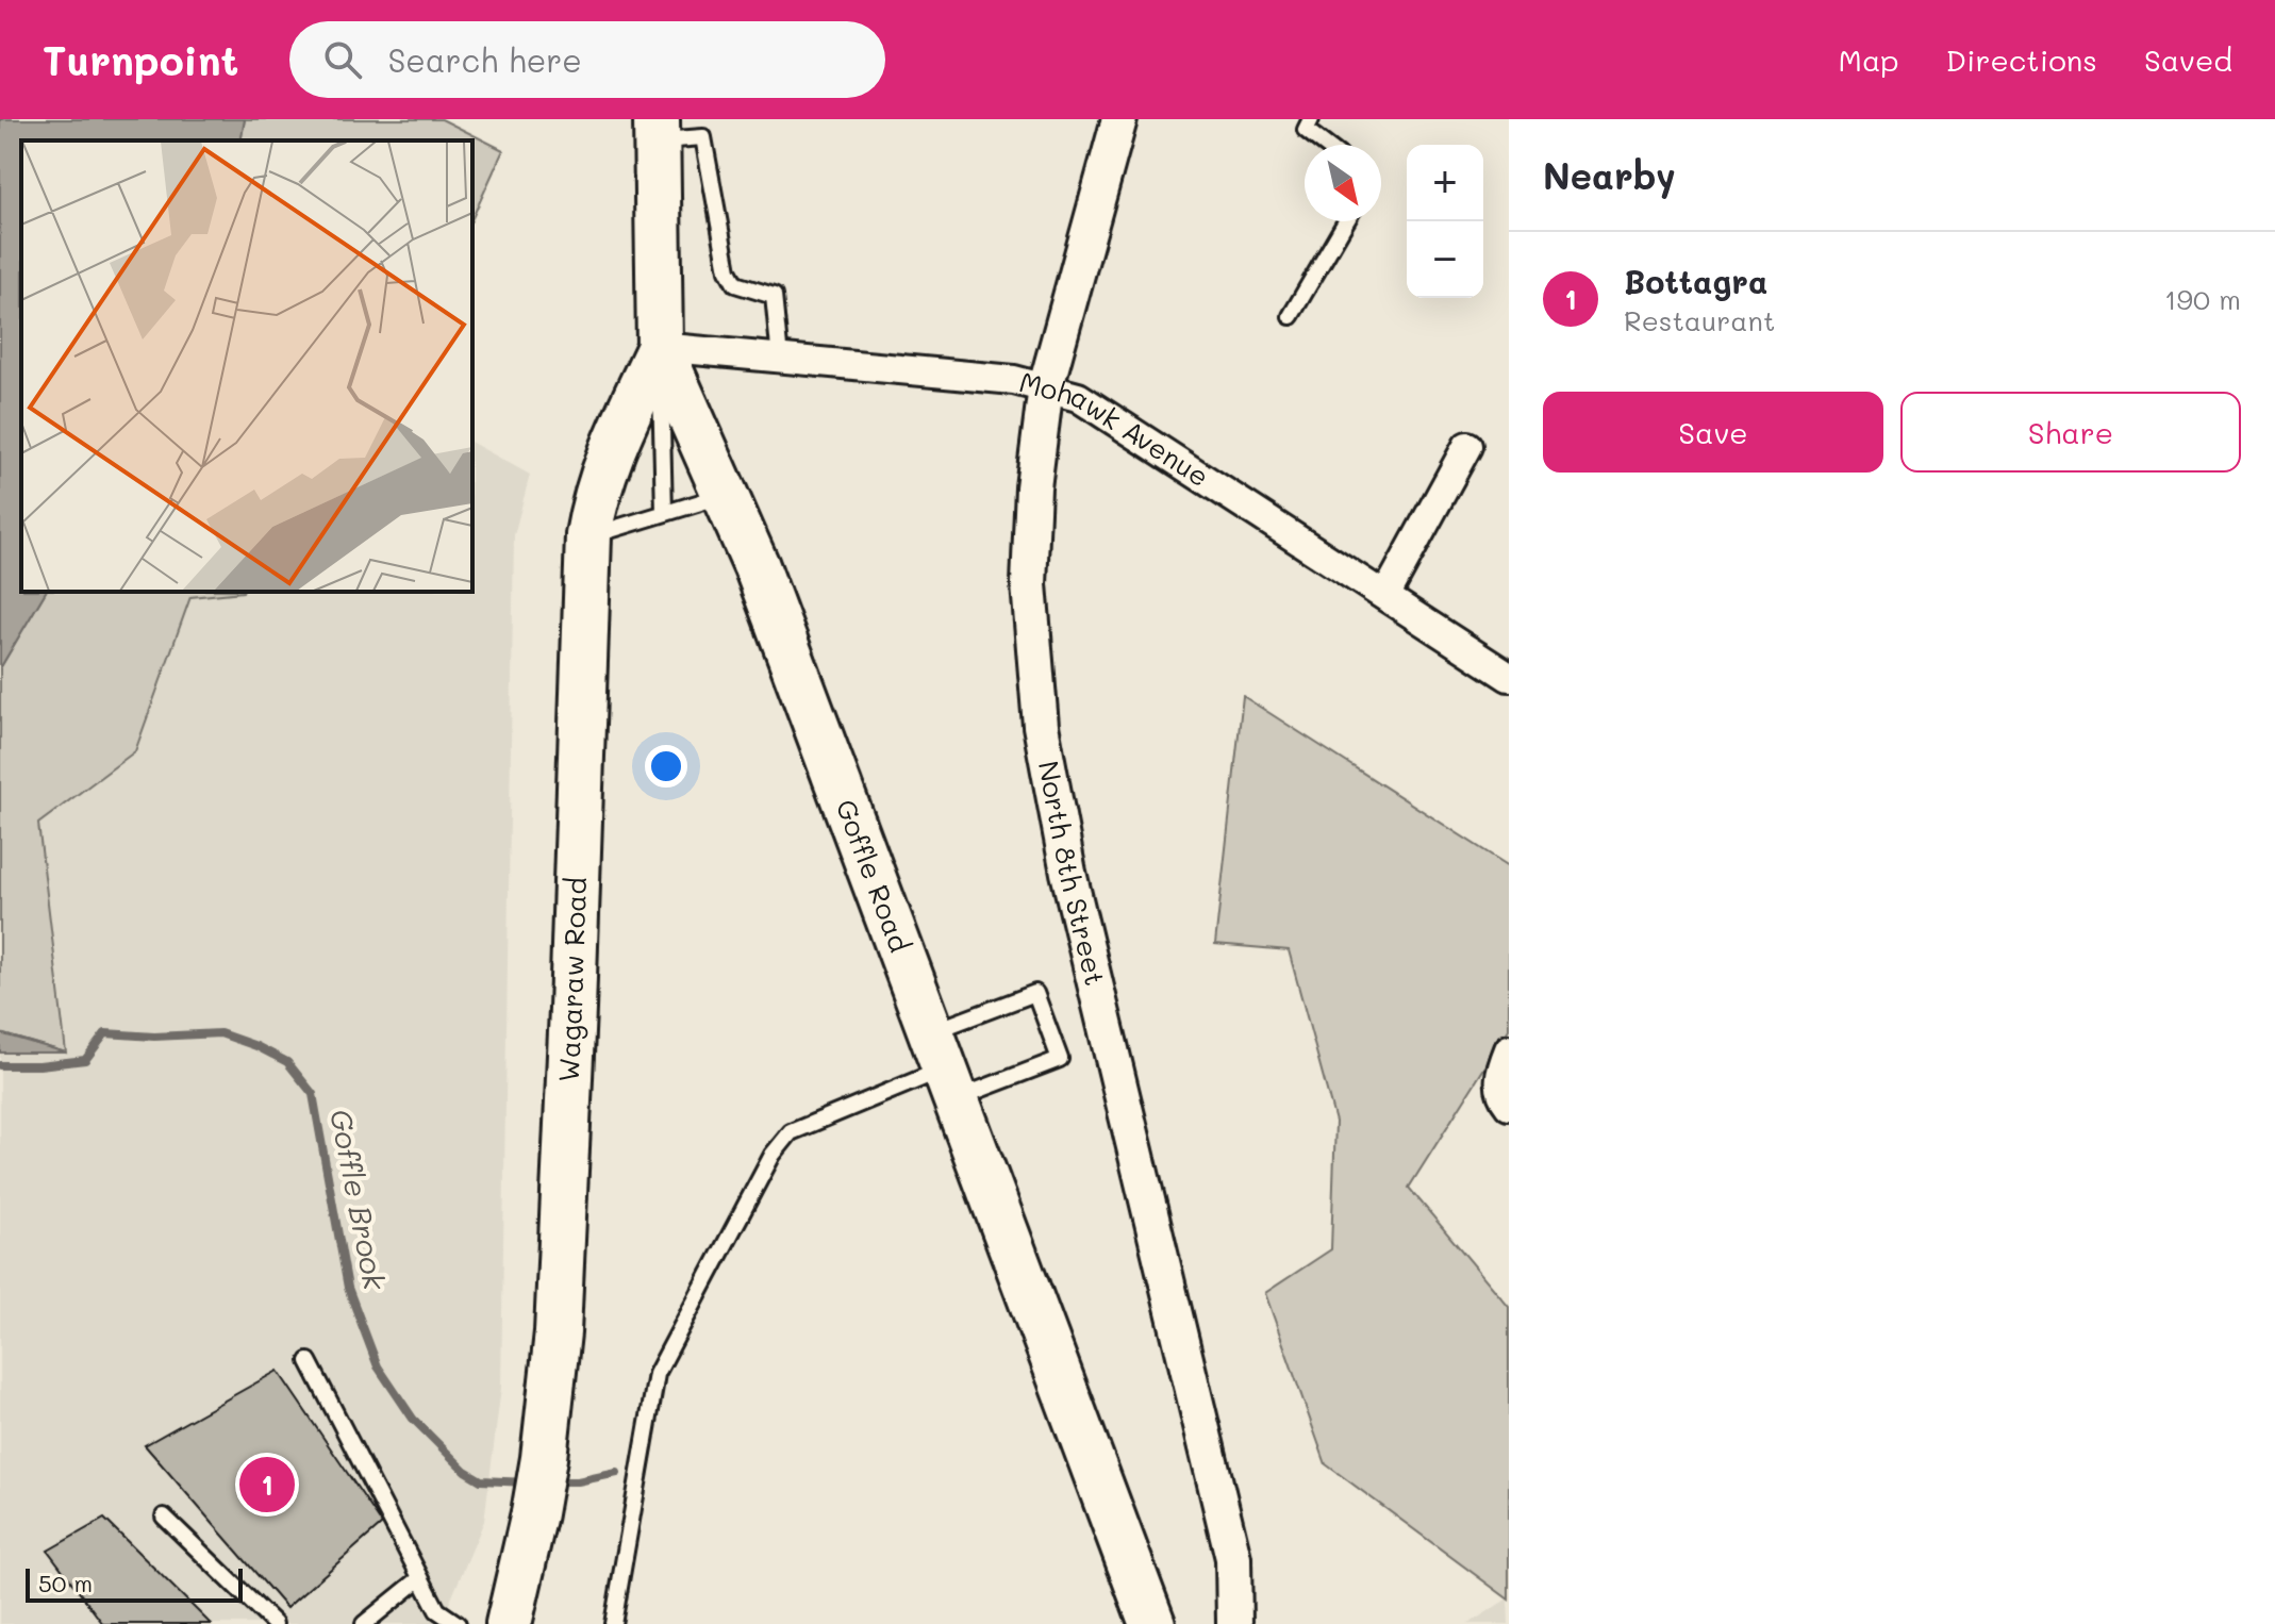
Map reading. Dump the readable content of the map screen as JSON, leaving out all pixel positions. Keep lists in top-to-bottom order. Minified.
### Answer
{"streets":{"main road":["Goffle Road","Wagaraw Road"],"street":["Mohawk Avenue","North 8th Street"]},"crossings":[["Mohawk Avenue","North 8th Street"],["Mohawk Avenue","Goffle Road"],["Mohawk Avenue","Wagaraw Road"],["Goffle Road","Wagaraw Road"]],"water":["Goffle Brook"],"scale_bar":"50 m","north":"bottom right","page":{"header":"Turnpoint","search":"Search here","nav":["Map","Directions","Saved"],"heading":"Nearby","map_buttons":["+","−"],"list":[{"mark":"1","name":"Bottagra","note":"Restaurant","value":"190 m"}],"buttons":["Save","Share"],"pins":"1","scale":"50 m"}}
